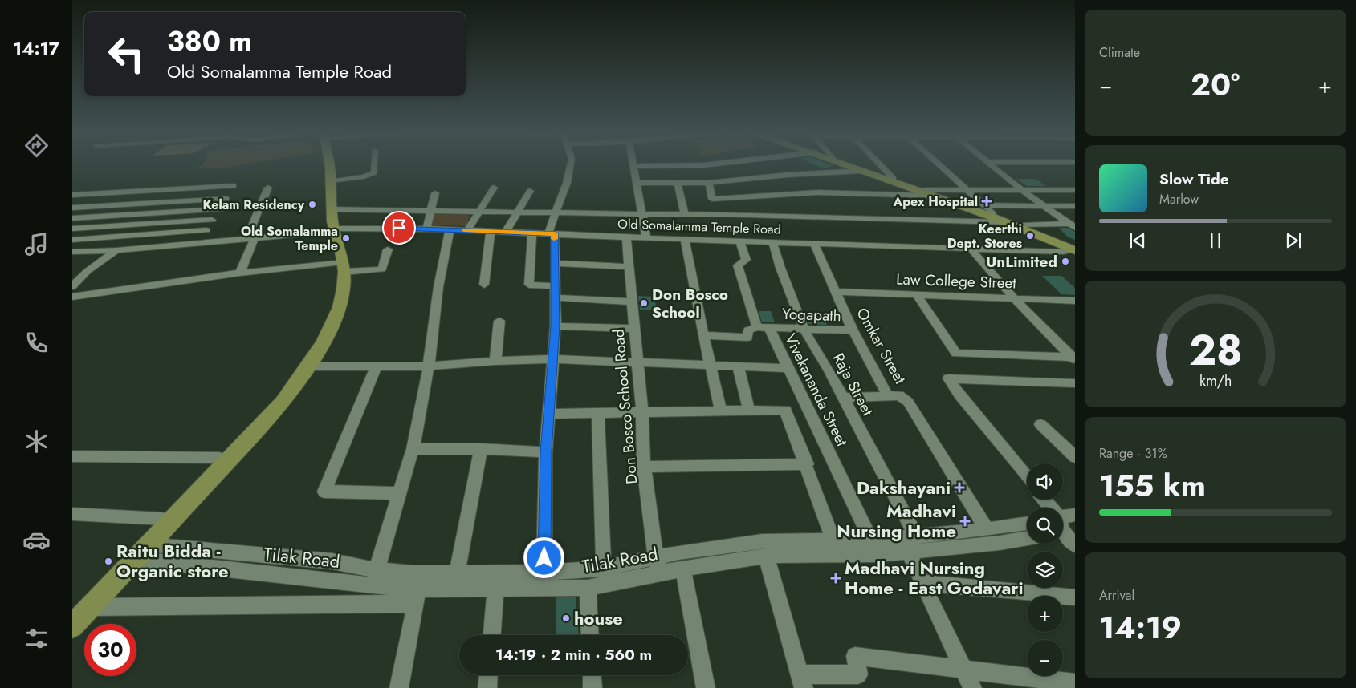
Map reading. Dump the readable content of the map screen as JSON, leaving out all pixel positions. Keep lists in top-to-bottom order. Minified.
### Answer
{"streets":{"street":["Old Somalamma Temple Road","Law College Street","Yogapath","Omkar Street","Raja Street","Vivekananda Street","Don Bosco School Road","Tilak Road"]},"crossings":[["Old Somalamma Temple Road","Omkar Street"],["Old Somalamma Temple Road","Raja Street"],["Old Somalamma Temple Road","Vivekananda Street"],["Old Somalamma Temple Road","Don Bosco School Road"],["Law College Street","Omkar Street"],["Yogapath","Omkar Street"],["Yogapath","Raja Street"],["Yogapath","Vivekananda Street"],["Omkar Street","Tilak Road"],["Raja Street","Tilak Road"],["Vivekananda Street","Tilak Road"],["Don Bosco School Road","Tilak Road"]],"places":{"health":["Apex Hospital","Dakshayani","Madhavi Nursing Home","Madhavi Nursing Home - East Godavari"],"other":["Kelam Residency","Keerthi Dept. Stores","Old Somalamma Temple","UnLimited","Don Bosco School","Raitu Bidda - Organic store","house"]},"page":{"tabs":"14:17","tile":["Climate",["Range · 31%","155 km"],["Arrival","14:19"]],"turn":["380 m","Old Somalamma Temple Road"],"heat":["−","20°","+"],"song":["Slow Tide","Marlow"],"map_buttons":["+","−"],"limit":"30","trip":"14:19 · 2 min · 560 m","gauge":["28","km/h"]}}
